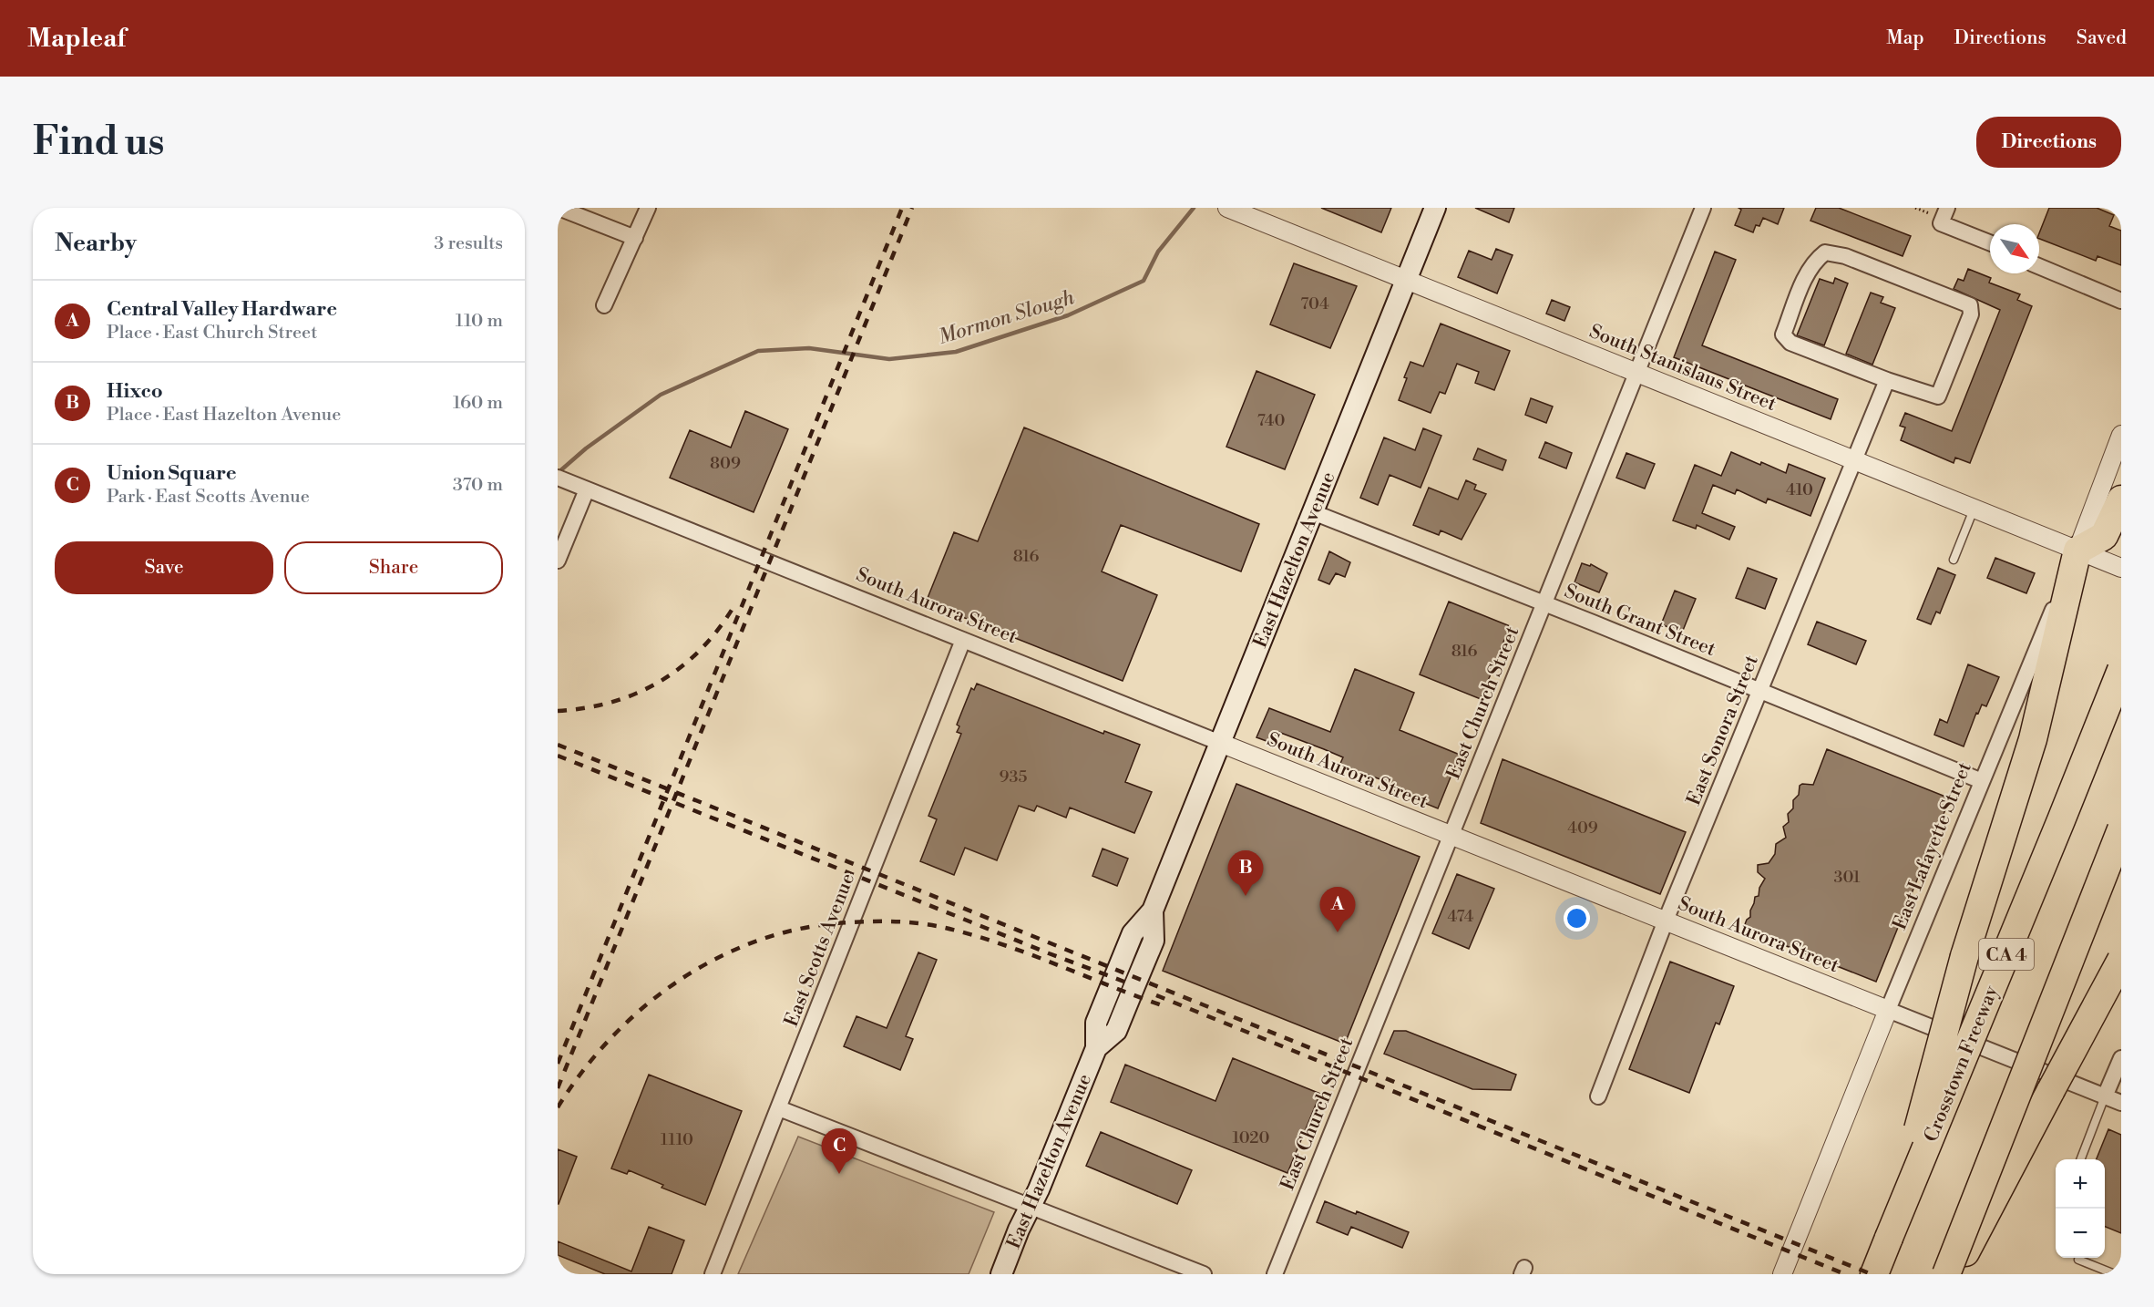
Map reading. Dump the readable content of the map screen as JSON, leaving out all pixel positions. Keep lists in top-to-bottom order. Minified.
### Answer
{"streets":{"highway":["CA 4","Crosstown Freeway"],"main road":["East Hazelton Avenue"],"street":["South Stanislaus Street","South Aurora Street","South Grant Street","East Church Street","East Sonora Street","East Lafayette Street","East Scotts Avenue"]},"crossings":[["South Stanislaus Street","East Hazelton Avenue"],["South Stanislaus Street","East Church Street"],["South Stanislaus Street","East Sonora Street"],["South Stanislaus Street","East Lafayette Street"],["East Hazelton Avenue","South Aurora Street"],["East Hazelton Avenue","South Grant Street"],["South Aurora Street","East Church Street"],["South Aurora Street","East Sonora Street"],["South Aurora Street","East Lafayette Street"],["South Aurora Street","East Scotts Avenue"],["South Grant Street","East Church Street"],["South Grant Street","East Sonora Street"],["South Grant Street","East Lafayette Street"]],"water":["Mormon Slough"],"house_numbers":["704","740","809","410","816","816","935","409","301","474","1020","1110"],"north":"bottom right","page":{"header":"Mapleaf","nav":["Map","Directions","Saved"],"buttons":["Directions",["Save","Share"]],"title":"Find us","heading":["Nearby","3 results"],"list":[{"mark":"A","name":"Central Valley Hardware","note":"Place · East Church Street","value":"110 m"},{"mark":"B","name":"Hixco","note":"Place · East Hazelton Avenue","value":"160 m"},{"mark":"C","name":"Union Square","note":"Park · East Scotts Avenue","value":"370 m"}],"pins":["B","A","C"],"map_buttons":["+","−"]}}
